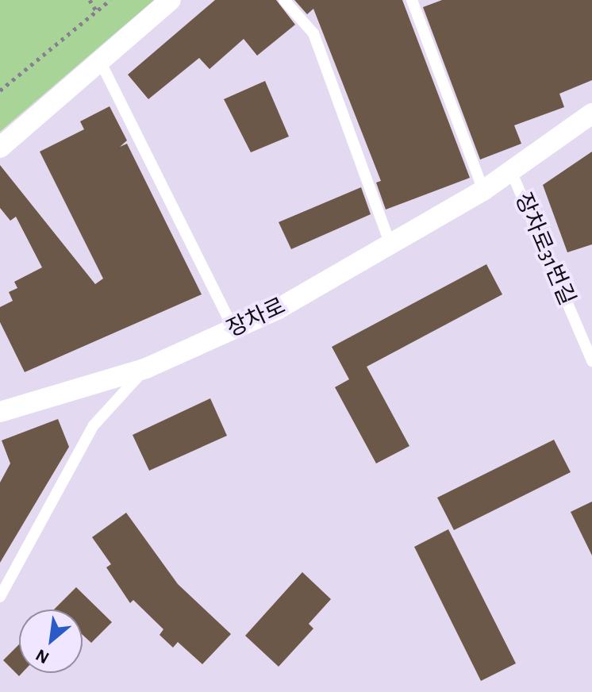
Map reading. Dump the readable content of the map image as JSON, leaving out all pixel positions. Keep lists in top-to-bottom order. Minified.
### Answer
{"streets":{"street":["장차로"],"lane":["장차로31번길"]},"crossings":[["장차로31번길","장차로"]],"north":"bottom left"}
